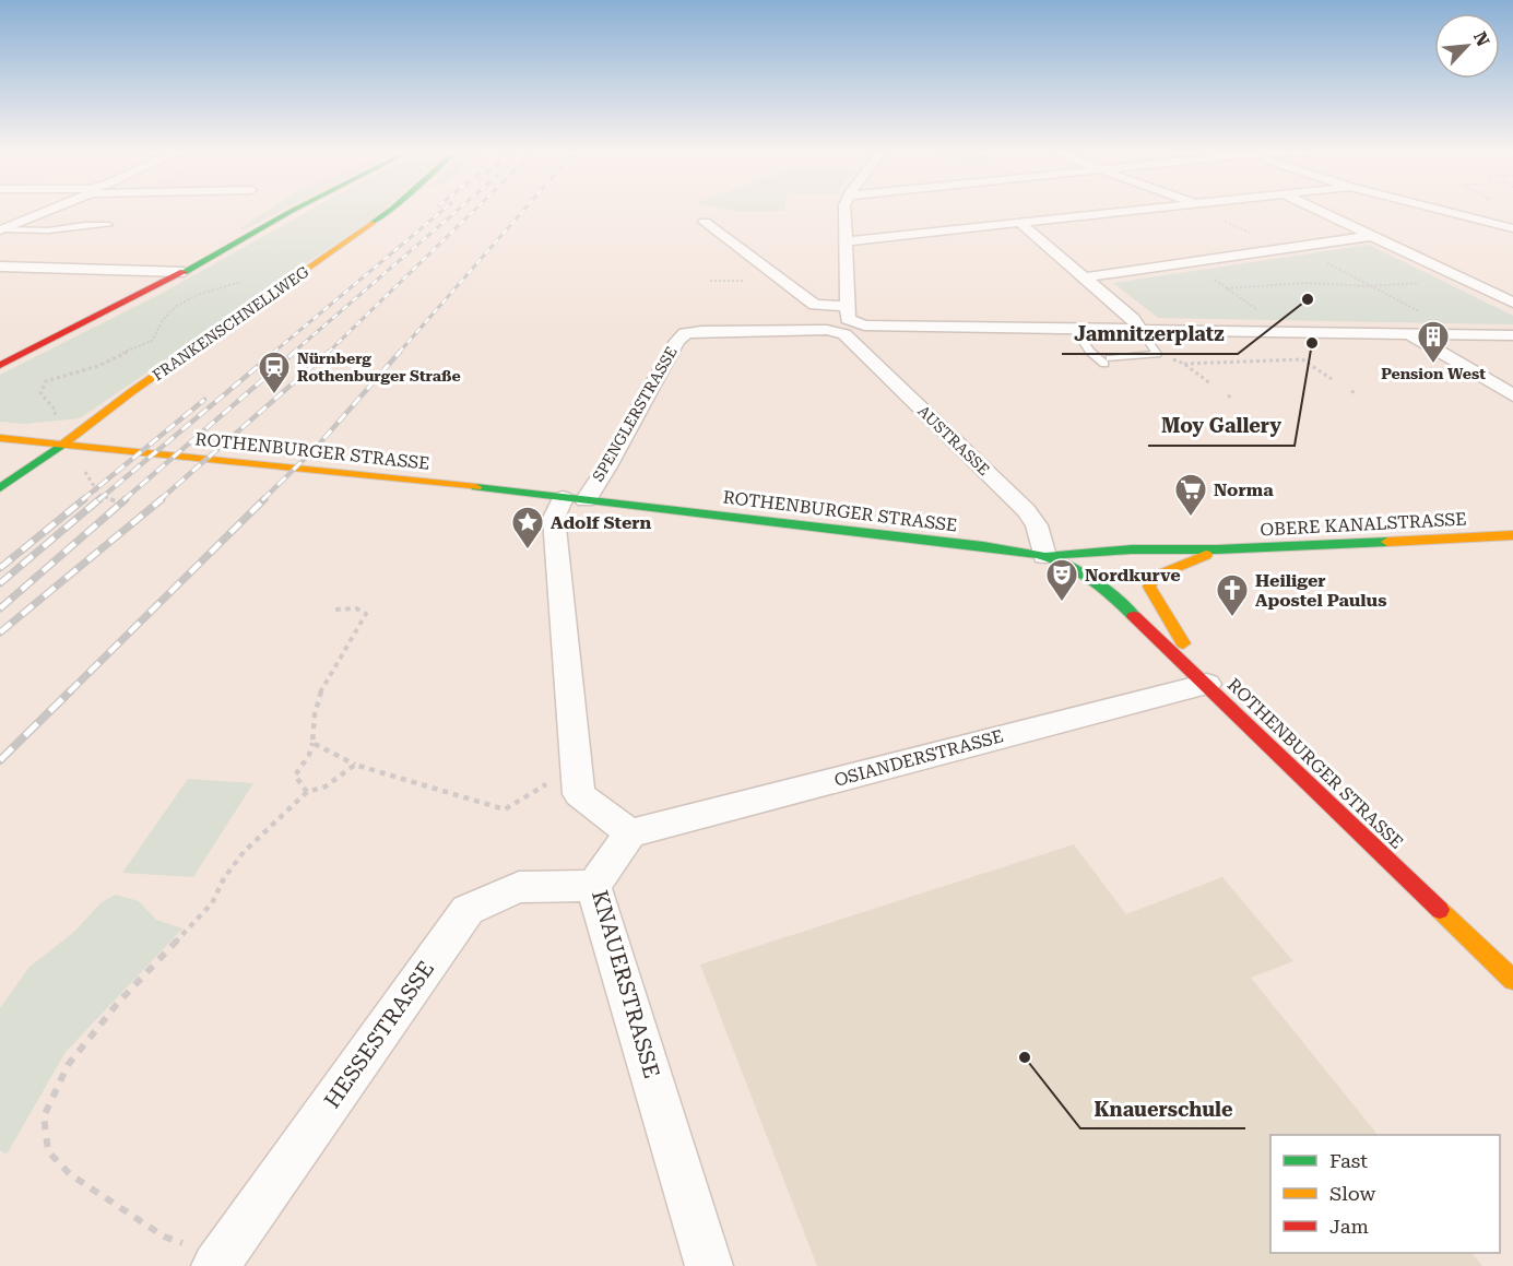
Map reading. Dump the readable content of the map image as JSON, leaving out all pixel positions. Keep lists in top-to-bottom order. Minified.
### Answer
{"streets":{"main road":["FRANKENSCHNELLWEG","ROTHENBURGER STRASSE","OBERE KANALSTRASSE"],"street":["SPENGLERSTRASSE","AUSTRASSE","OSIANDERSTRASSE","KNAUERSTRASSE","HESSESTRASSE"]},"crossings":[["FRANKENSCHNELLWEG","ROTHENBURGER STRASSE"],["SPENGLERSTRASSE","AUSTRASSE"],["SPENGLERSTRASSE","ROTHENBURGER STRASSE"],["AUSTRASSE","ROTHENBURGER STRASSE"],["AUSTRASSE","OBERE KANALSTRASSE"],["ROTHENBURGER STRASSE","OBERE KANALSTRASSE"],["ROTHENBURGER STRASSE","OSIANDERSTRASSE"],["OBERE KANALSTRASSE","OSIANDERSTRASSE"],["OSIANDERSTRASSE","KNAUERSTRASSE"],["KNAUERSTRASSE","HESSESTRASSE"]],"places":{"other":["Jamnitzerplatz","Moy Gallery","Knauerschule"],"building":["Pension West"],"station":["Nürnberg Rothenburger Straße"],"supermarket":["Norma"],"place":["Adolf Stern"],"theatre":["Nordkurve"],"church":["Heiliger Apostel Paulus"]},"legend":["Fast","Slow","Jam"],"north":"top right"}
